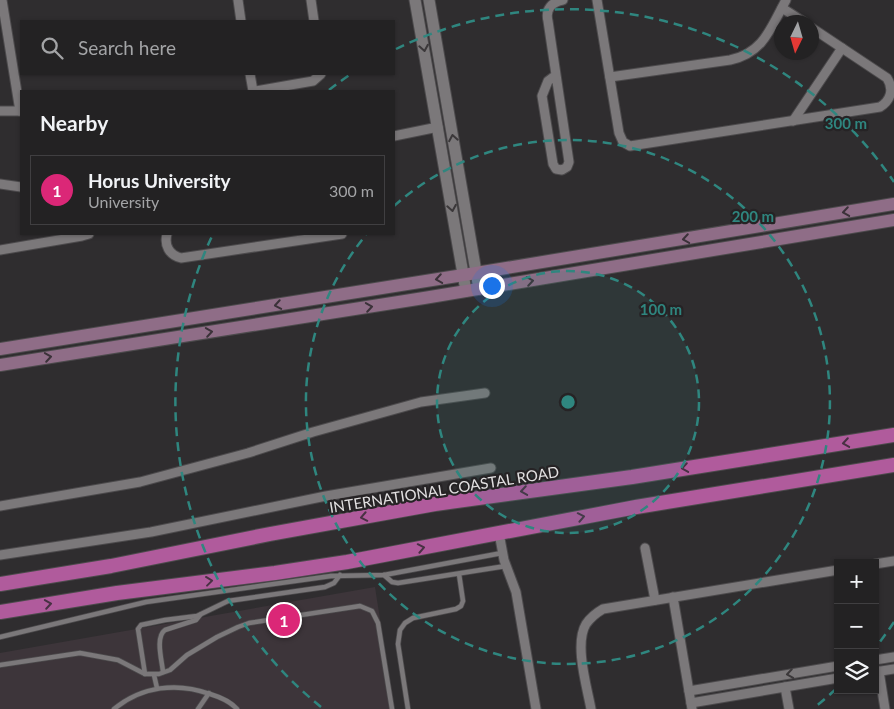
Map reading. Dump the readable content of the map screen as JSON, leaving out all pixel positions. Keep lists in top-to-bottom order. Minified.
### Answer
{"streets":{"highway":["INTERNATIONAL COASTAL ROAD"]},"north":"bottom","page":{"search":"Search here","heading":"Nearby","list":[{"mark":"1","name":"Horus University","note":"University","value":"300 m"}],"map_buttons":["+","−"],"pins":"1"},"rings":["300 m","200 m","100 m"]}
